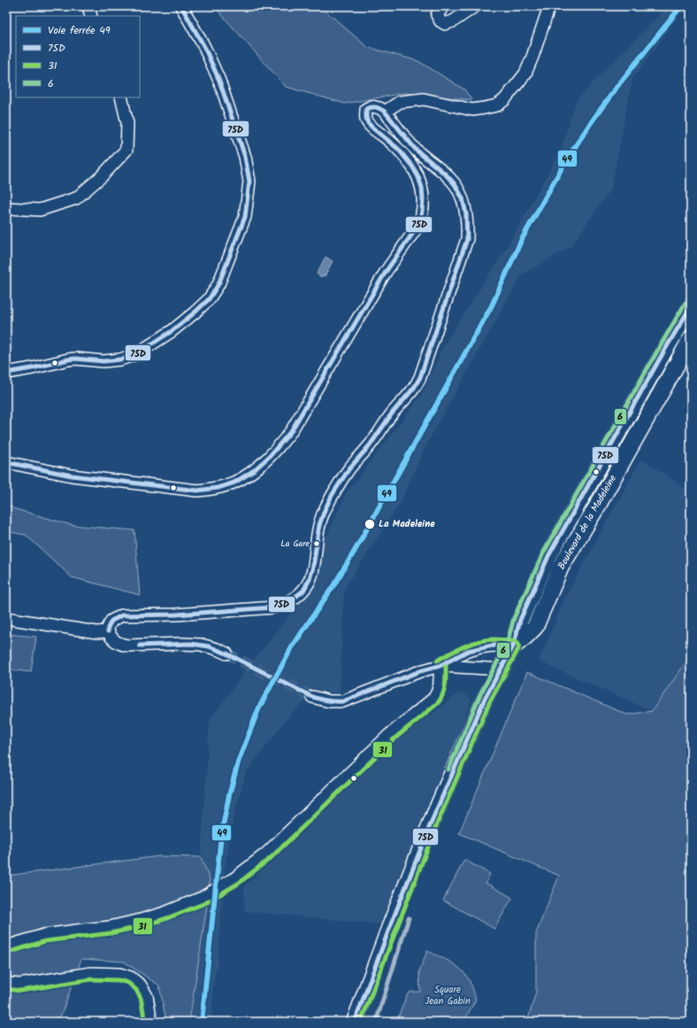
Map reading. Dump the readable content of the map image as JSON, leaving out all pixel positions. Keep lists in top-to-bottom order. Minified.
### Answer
{"streets":{"street":["Boulevard de la Madeleine"]},"parks":["Square Jean Gabin"],"places":["La Madeleine","La Gare"],"lines":["rail line 49","transit line 75D","transit line 6","transit line 31"],"legend":["Voie ferrée 49","75D","31","6"]}
